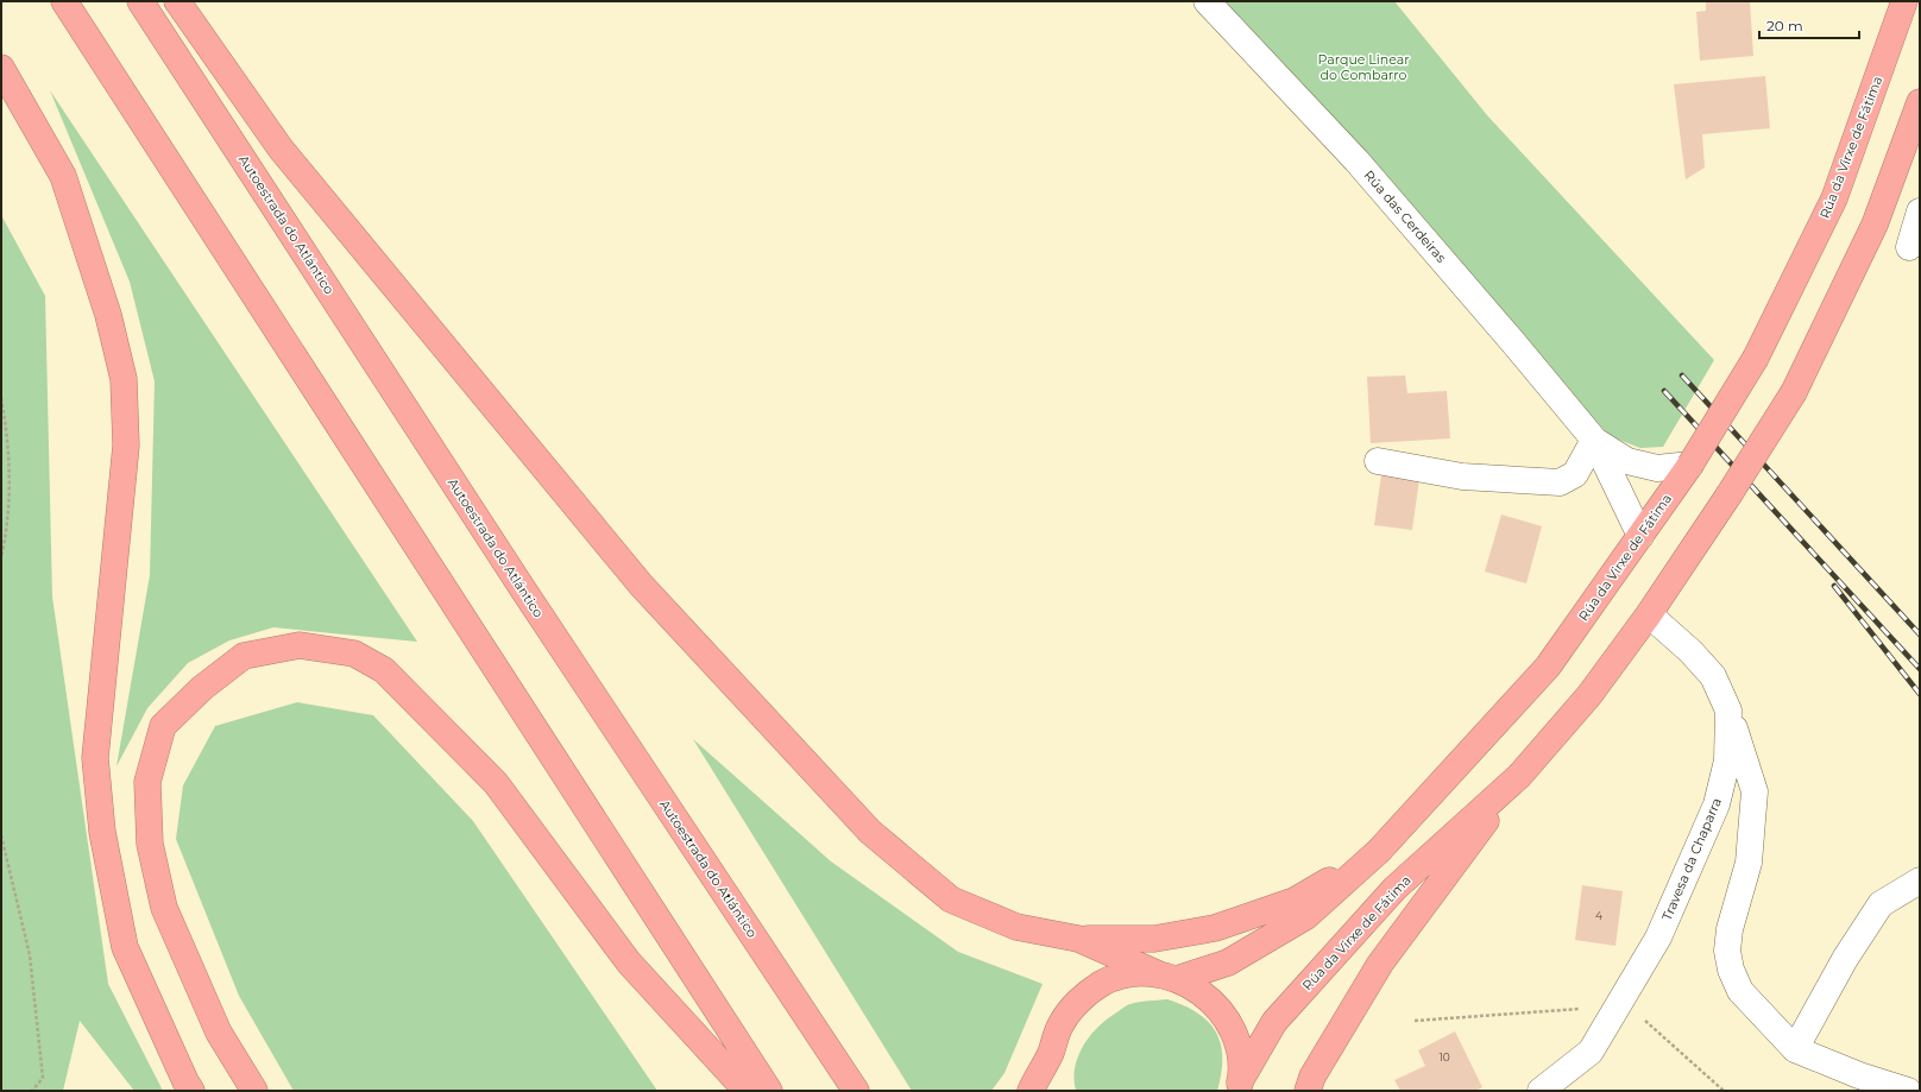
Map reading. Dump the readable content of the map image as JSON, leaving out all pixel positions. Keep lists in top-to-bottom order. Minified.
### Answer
{"streets":{"highway":["Rúa da Virxe de Fátima","Autoestrada do Atlántico"],"street":["Rúa das Cerdeiras","Travesa da Chaparra"]},"crossings":[["Rúa da Virxe de Fátima","Rúa das Cerdeiras"],["Rúa da Virxe de Fátima","Travesa da Chaparra"]],"parks":["Parque Linear do Combarro"],"house_numbers":["4","10"],"scale_bar":"20 m"}
